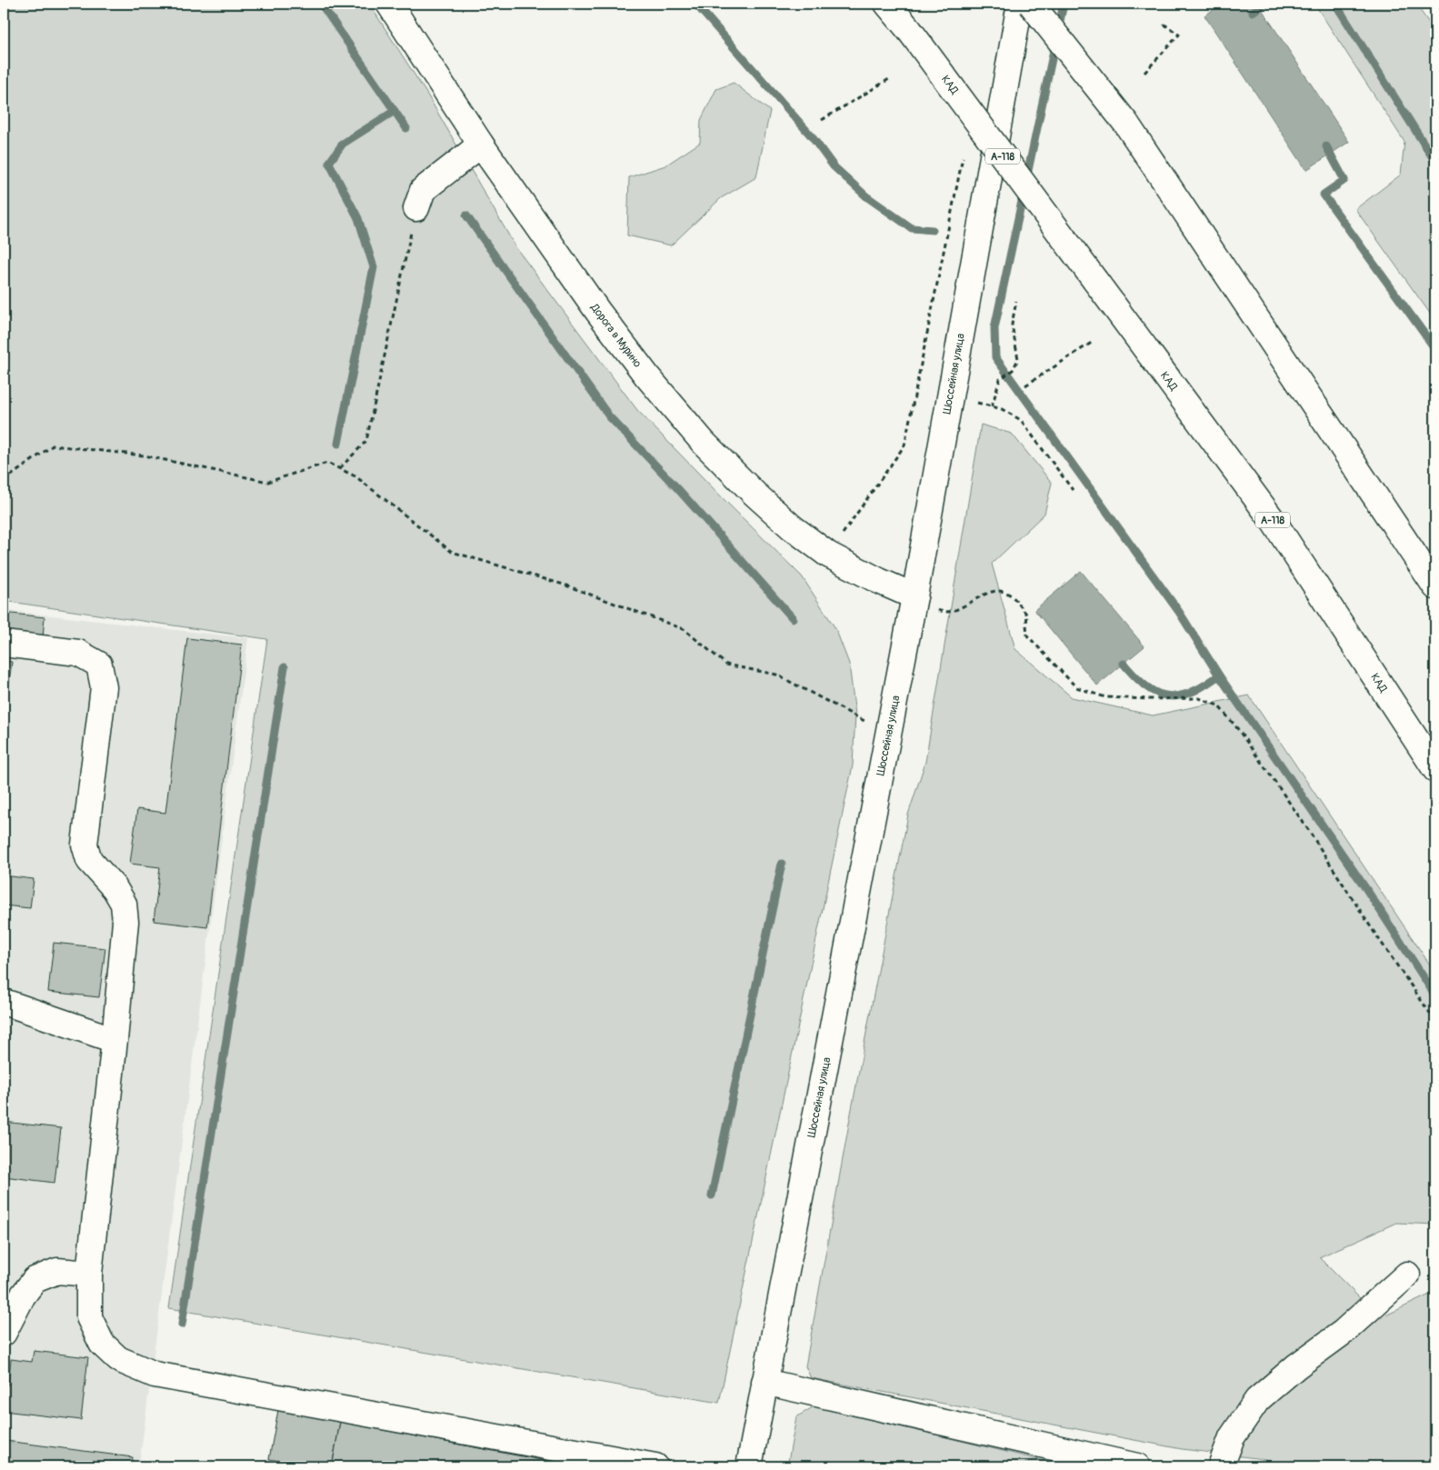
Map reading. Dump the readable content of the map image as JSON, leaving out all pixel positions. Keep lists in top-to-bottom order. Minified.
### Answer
{"streets":{"main road":["КАД","А-118","Дорога в Мурино","Шоссейная улица"]},"crossings":[["Дорога в Мурино","Шоссейная улица"]]}
